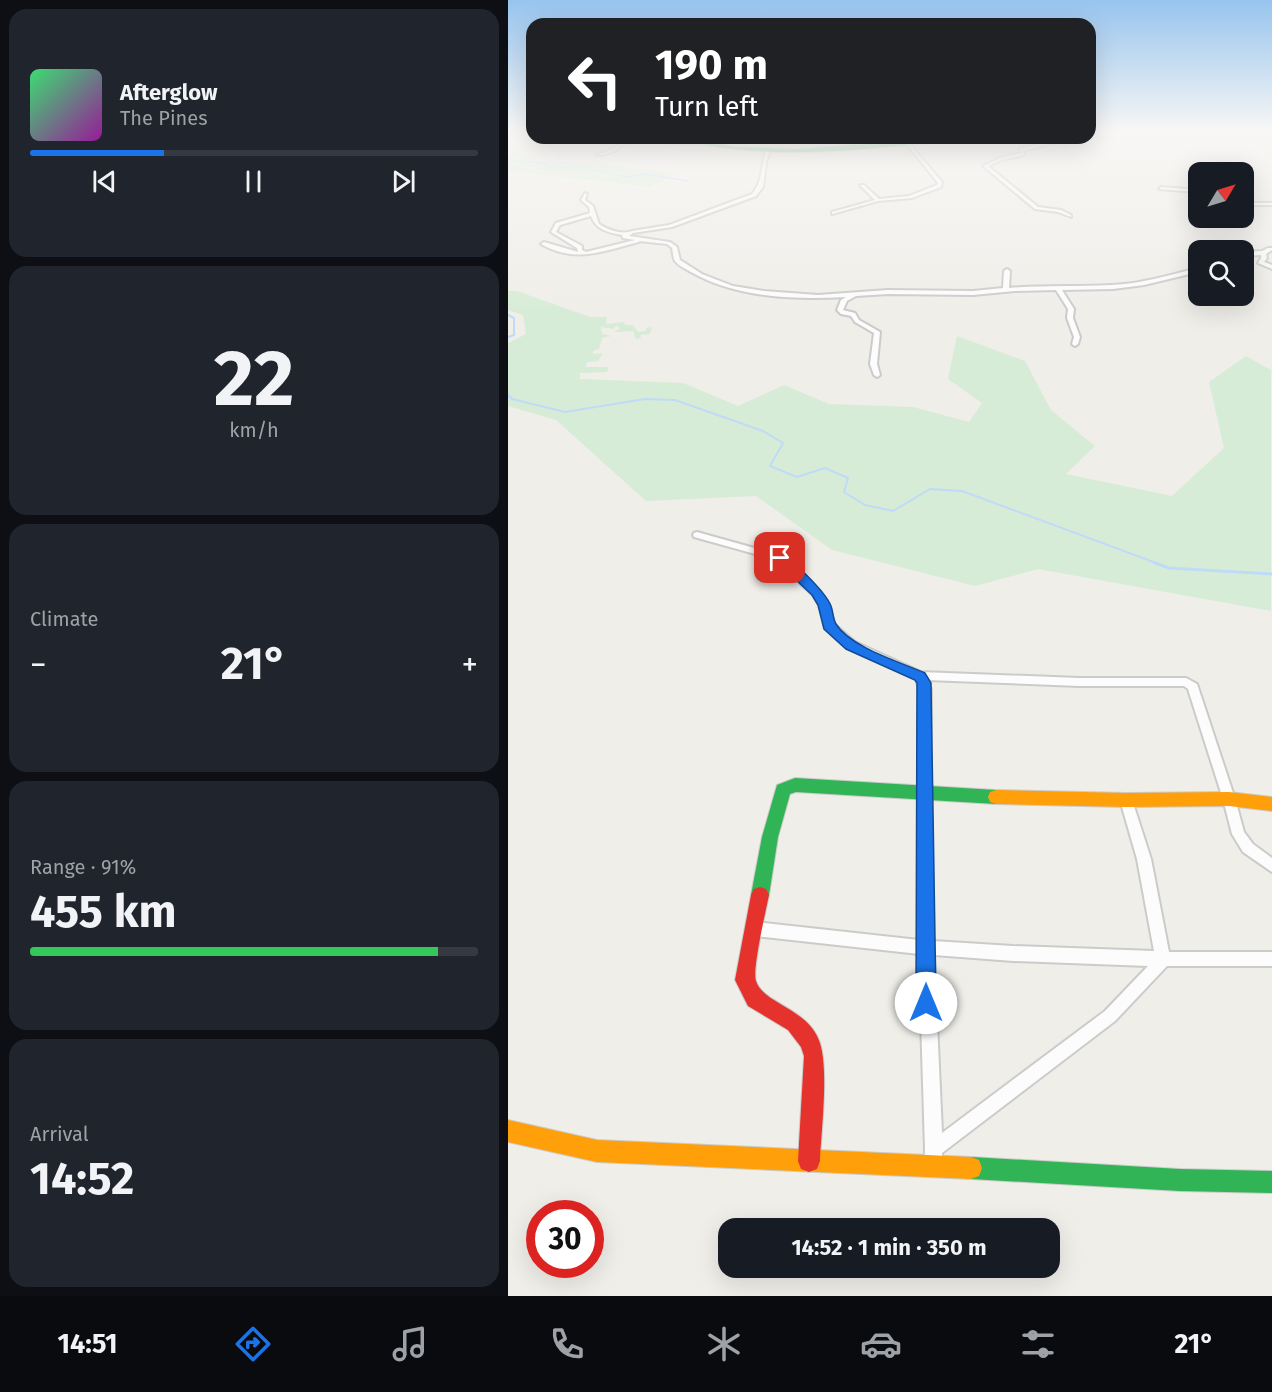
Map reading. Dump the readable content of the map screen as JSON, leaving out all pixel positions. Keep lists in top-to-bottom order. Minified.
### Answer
{"north":"top right","page":{"turn":["190 m","Turn left"],"song":["Afterglow","The Pines"],"tile":[["22","km/h"],"Climate",["Range · 91%","455 km"],["Arrival","14:52"]],"heat":["−","21°","+"],"limit":"30","trip":"14:52 · 1 min · 350 m","tabs":["14:51","21°"]}}
